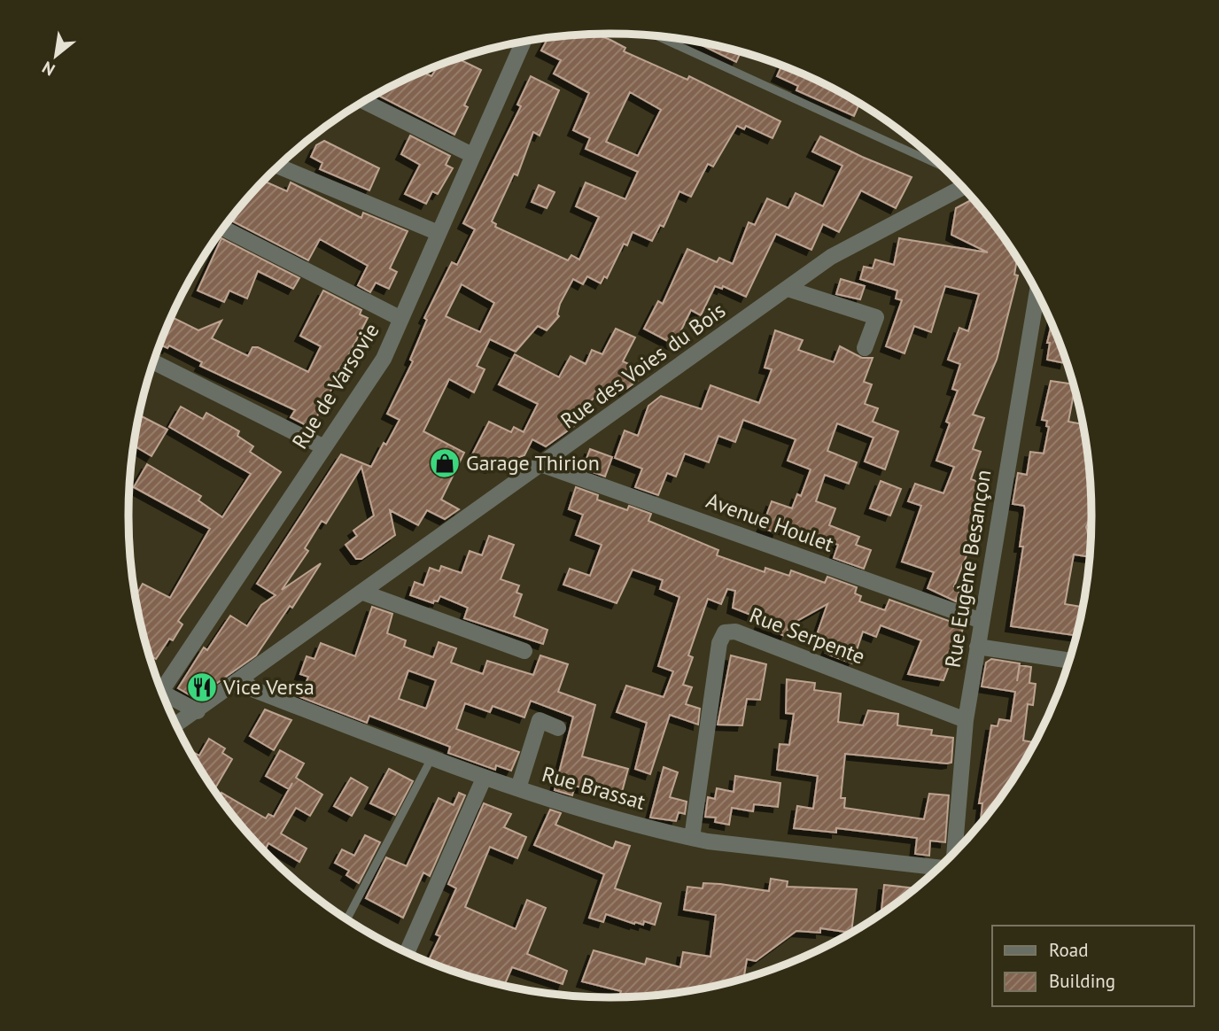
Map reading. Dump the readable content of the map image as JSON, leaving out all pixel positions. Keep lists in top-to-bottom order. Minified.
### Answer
{"streets":{"street":["Rue des Voies du Bois","Rue de Varsovie","Avenue Houlet","Rue Eugène Besançon","Rue Serpente","Rue Brassat"]},"crossings":[["Rue des Voies du Bois","Avenue Houlet"],["Rue des Voies du Bois","Rue Brassat"],["Avenue Houlet","Rue Eugène Besançon"],["Rue Eugène Besançon","Rue Serpente"],["Rue Serpente","Rue Brassat"]],"places":{"shop":["Garage Thirion"],"restaurant":["Vice Versa"]},"legend":["Road","Building"],"north":"bottom left"}
